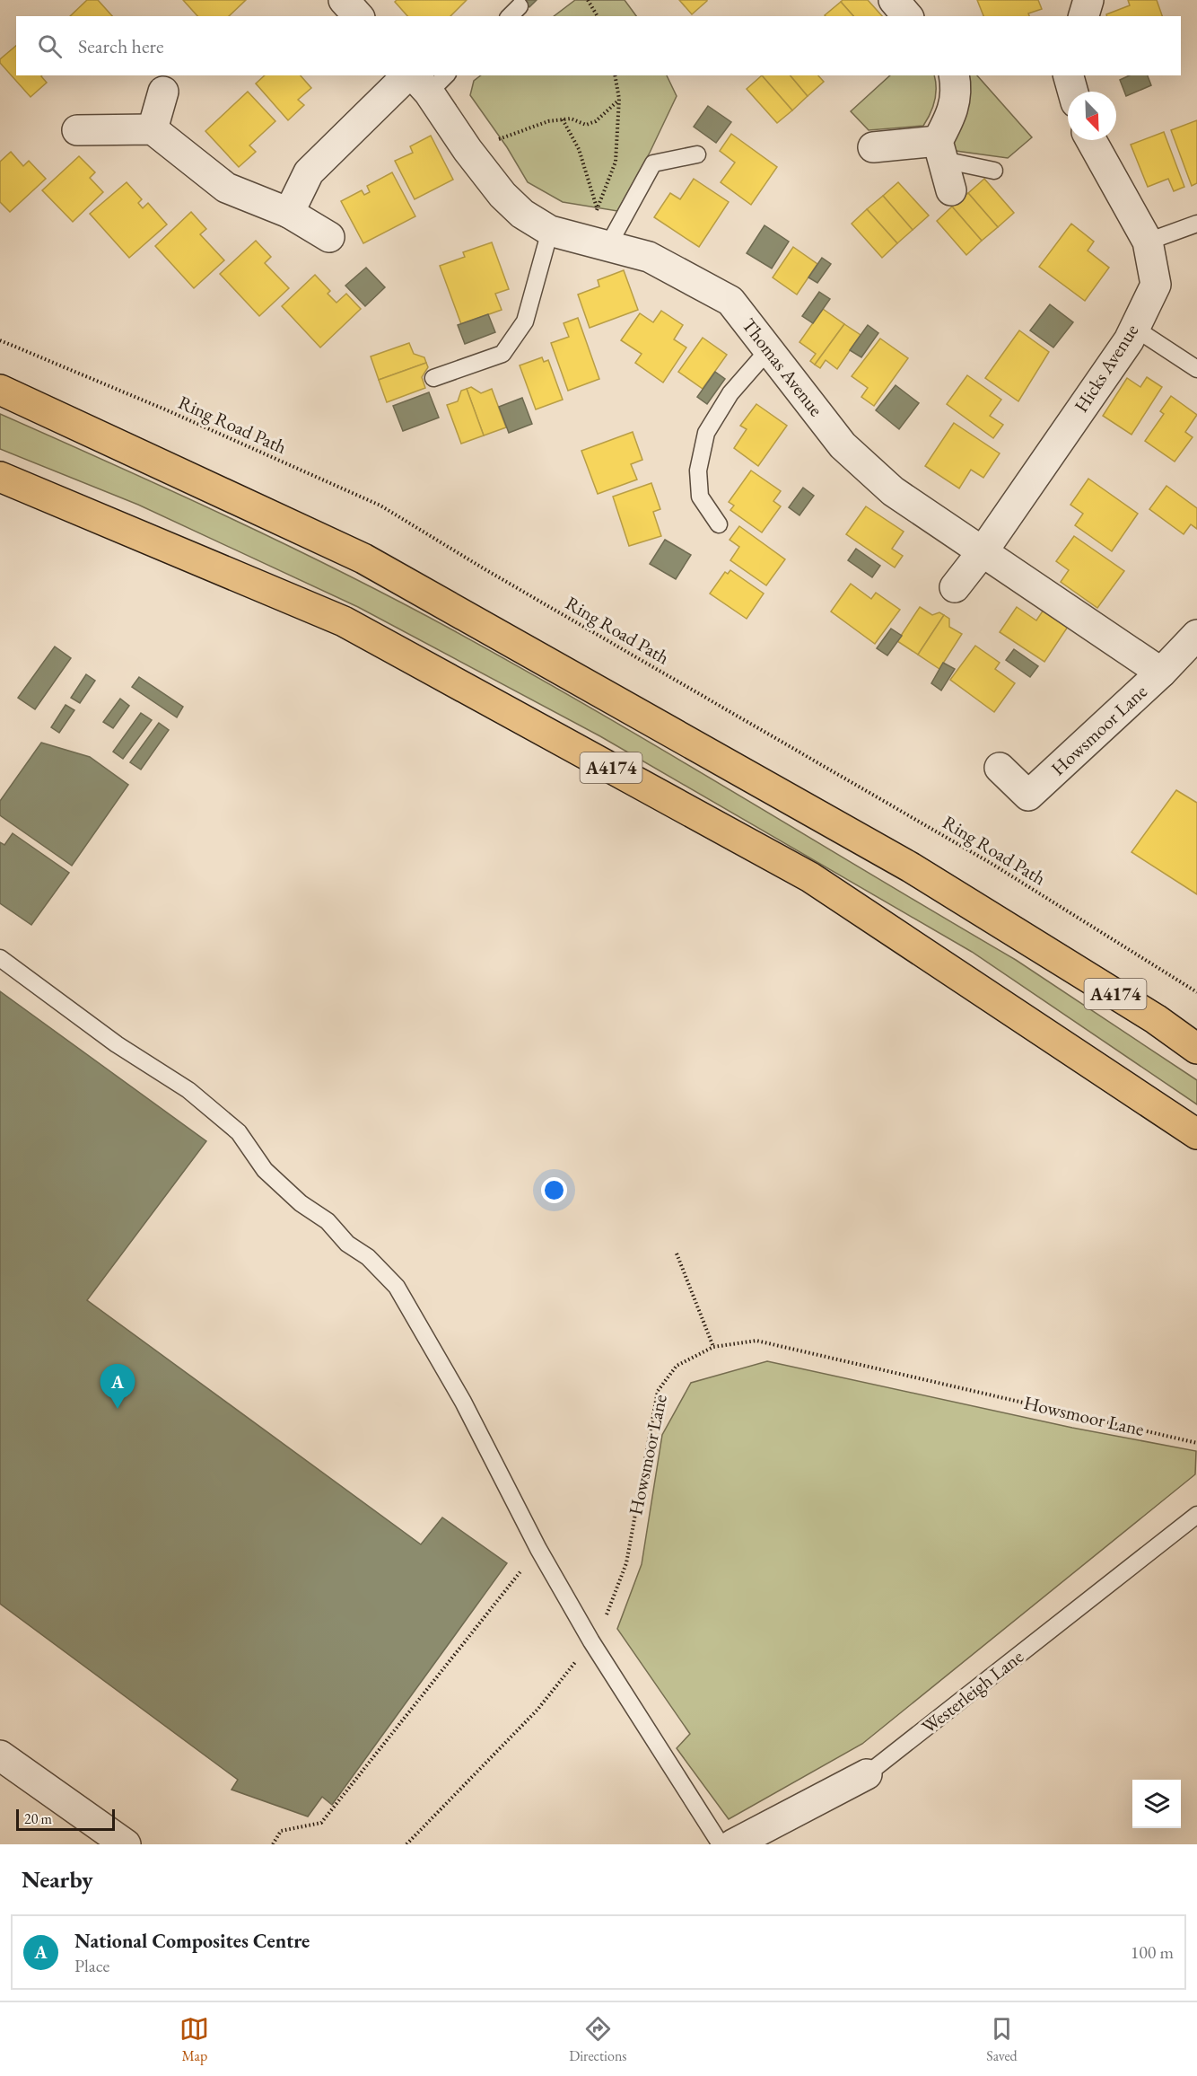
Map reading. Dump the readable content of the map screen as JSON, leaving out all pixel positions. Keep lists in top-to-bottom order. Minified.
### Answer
{"streets":{"highway":["A4174"],"street":["Thomas Avenue","Hicks Avenue","Howsmoor Lane","Westerleigh Lane"],"path":["Ring Road Path"]},"crossings":[["Thomas Avenue","Hicks Avenue"],["Thomas Avenue","Howsmoor Lane"]],"scale_bar":"20 m","north":"bottom right","page":{"search":"Search here","pins":"A","scale":"20 m","heading":"Nearby","list":[{"mark":"A","name":"National Composites Centre","note":"Place","value":"100 m"}],"nav":["Map","Directions","Saved"]}}
